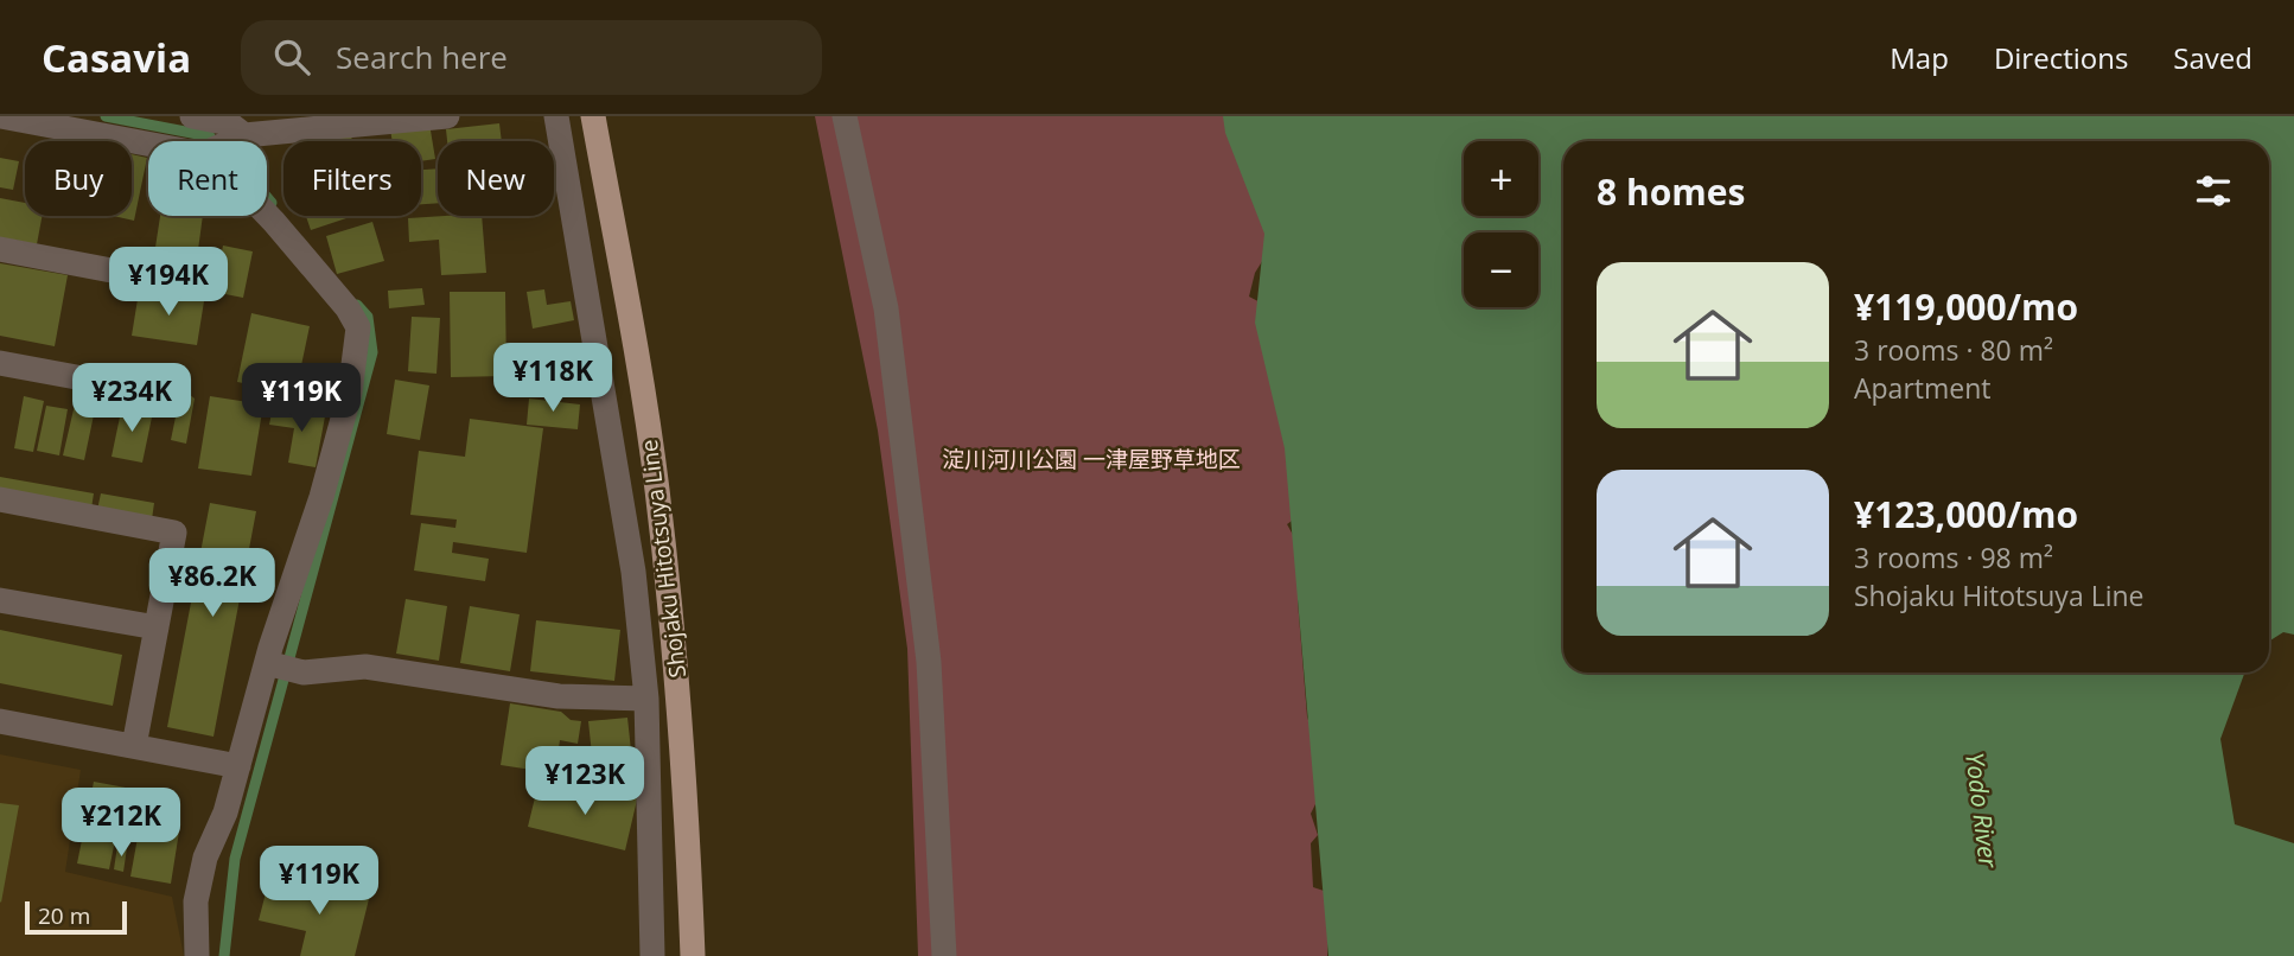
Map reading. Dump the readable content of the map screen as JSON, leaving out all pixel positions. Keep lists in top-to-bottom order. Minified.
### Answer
{"streets":{"main road":["Shojaku Hitotsuya Line"]},"water":["Yodo River"],"parks":["淀川河川公園 一津屋野草地区"],"scale_bar":"20 m","page":{"header":"Casavia","search":"Search here","nav":["Map","Directions","Saved"],"map_buttons":["+","−"],"chip":["Buy","Rent","Filters","New"],"heading":"8 homes","list":[{"name":"¥119,000/mo","note":"3 rooms · 80 m² · Apartment"},{"name":"¥123,000/mo","note":"3 rooms · 98 m² · Shojaku Hitotsuya Line"}],"price":["¥194K","¥118K","¥234K","¥119K","¥86.2K","¥123K","¥212K","¥119K"],"scale":"20 m"}}
